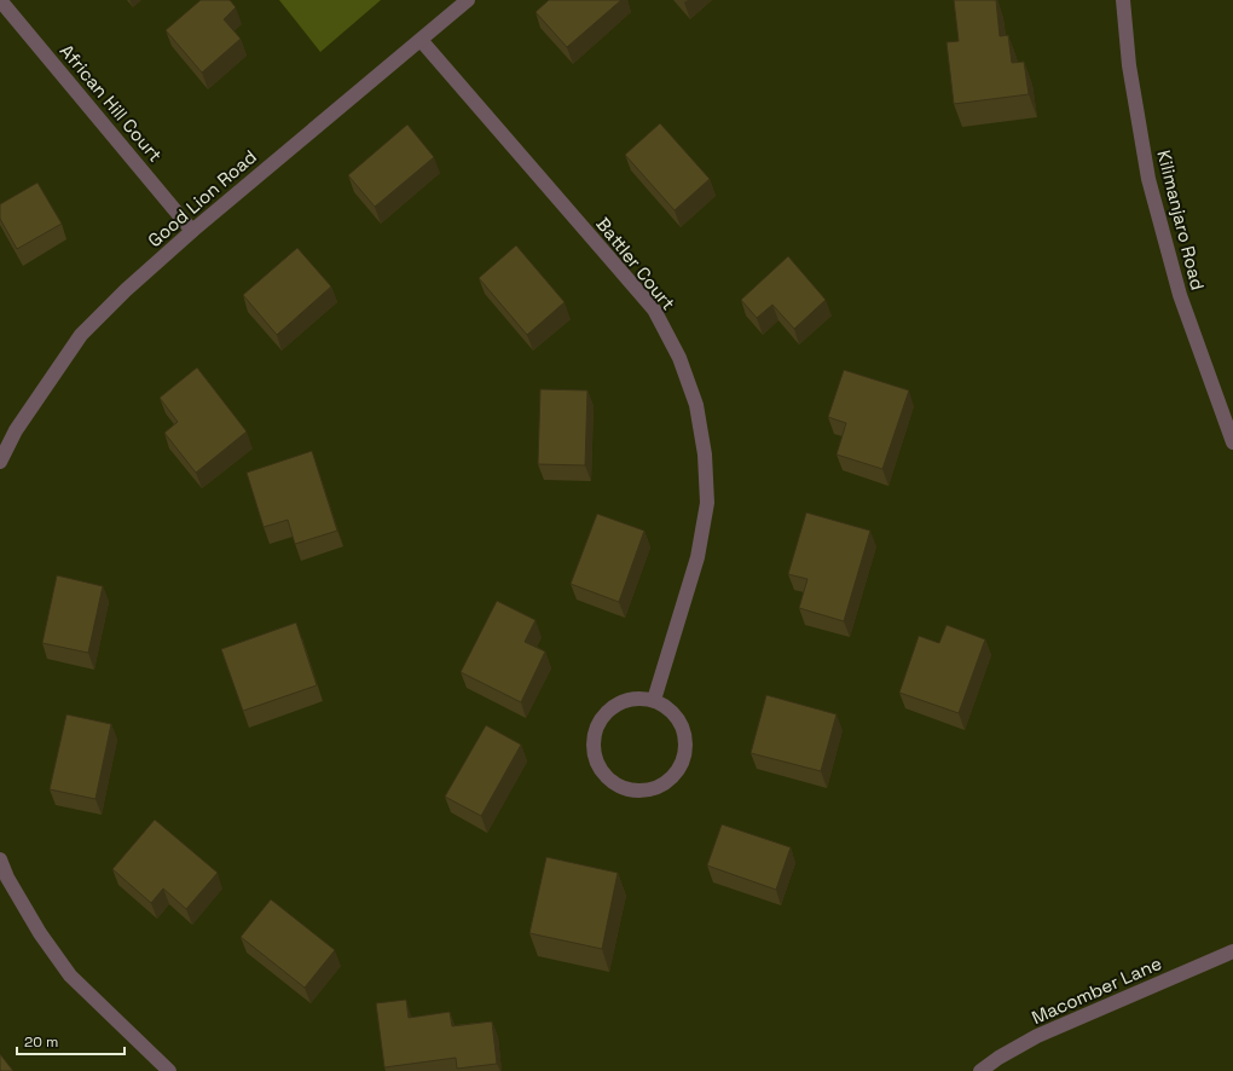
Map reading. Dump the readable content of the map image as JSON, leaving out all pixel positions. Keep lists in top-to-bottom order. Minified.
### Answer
{"streets":{"street":["African Hill Court","Good Lion Road","Kilimanjaro Road","Battler Court","Macomber Lane"]},"crossings":[["African Hill Court","Good Lion Road"],["Good Lion Road","Battler Court"]],"scale_bar":"20 m"}
